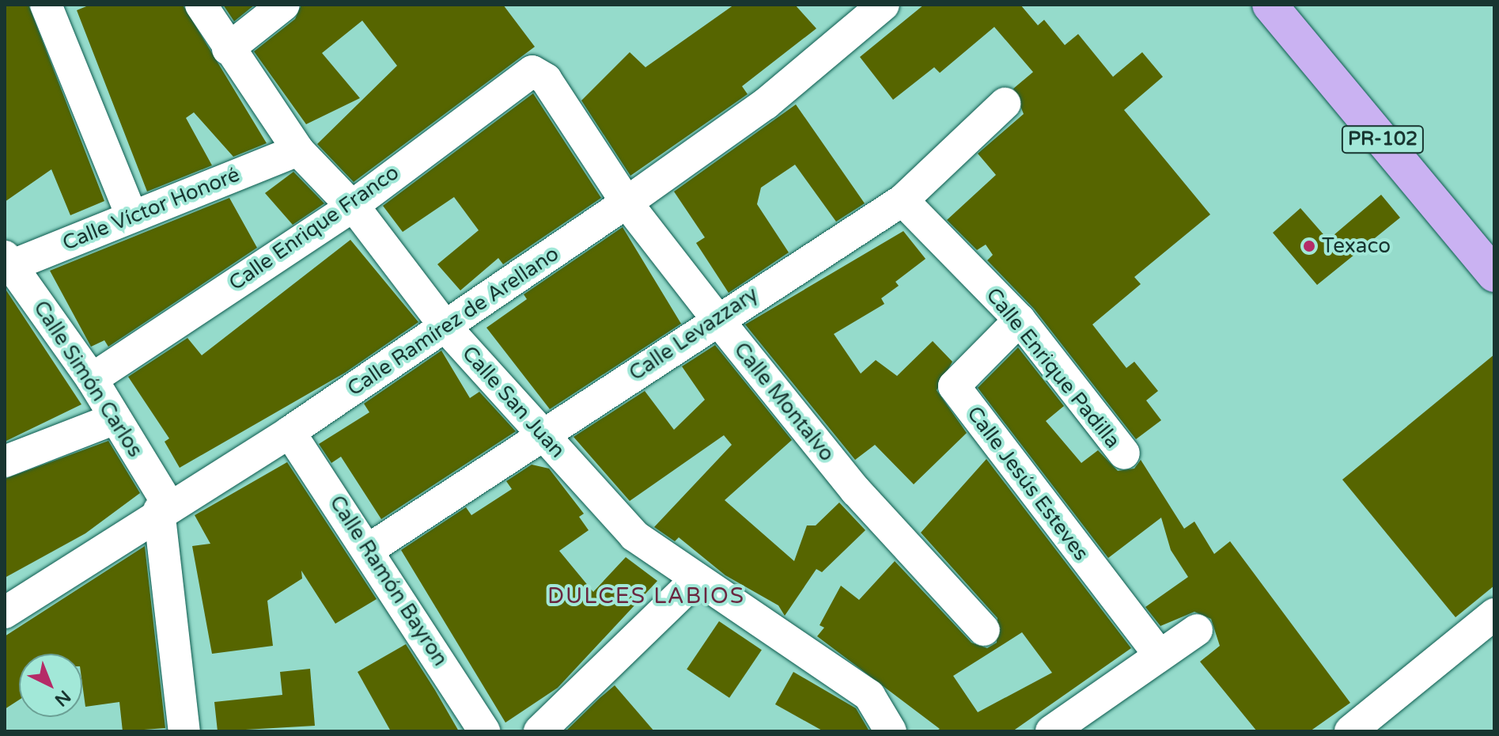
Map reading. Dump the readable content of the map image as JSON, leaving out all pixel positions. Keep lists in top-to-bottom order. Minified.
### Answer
{"streets":{"main road":["PR-102"],"street":["Calle Víctor Honoré","Calle Enrique Franco","Calle Ramírez de Arellano","Calle Levazzary","Calle Enrique Padilla","Calle Simón Carlos","Calle San Juan","Calle Montalvo","Calle Jesús Esteves","Calle Ramón Bayron"]},"crossings":[["Calle Víctor Honoré","Calle Simón Carlos"],["Calle Víctor Honoré","Calle San Juan"],["Calle Enrique Franco","Calle Simón Carlos"],["Calle Enrique Franco","Calle San Juan"],["Calle Enrique Franco","Calle Montalvo"],["Calle Ramírez de Arellano","Calle Simón Carlos"],["Calle Ramírez de Arellano","Calle San Juan"],["Calle Ramírez de Arellano","Calle Montalvo"],["Calle Ramírez de Arellano","Calle Ramón Bayron"],["Calle Levazzary","Calle Enrique Padilla"],["Calle Levazzary","Calle San Juan"],["Calle Levazzary","Calle Montalvo"],["Calle Levazzary","Calle Ramón Bayron"],["Calle Enrique Padilla","Calle Jesús Esteves"]],"districts":["DULCES LABIOS"],"places":["Texaco"],"north":"bottom right"}
